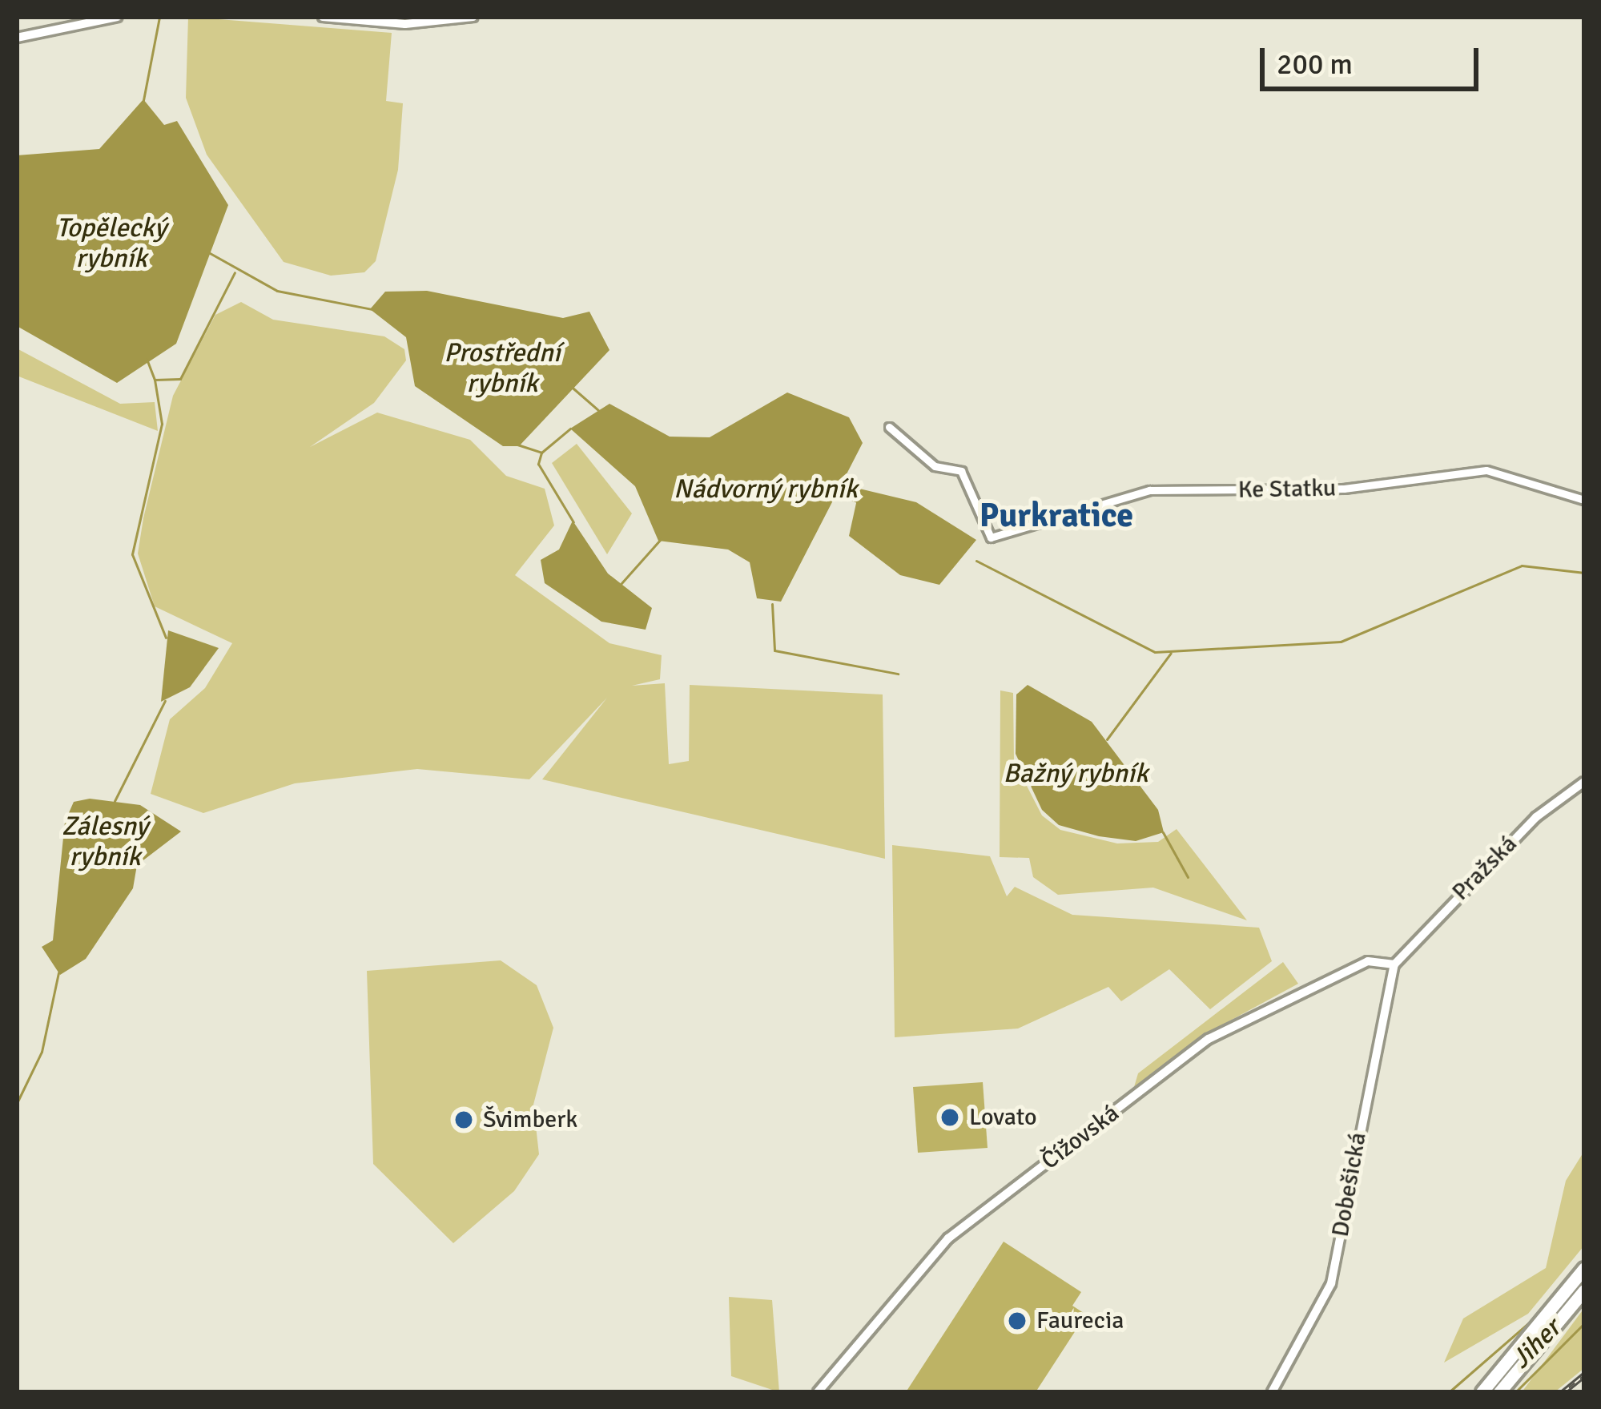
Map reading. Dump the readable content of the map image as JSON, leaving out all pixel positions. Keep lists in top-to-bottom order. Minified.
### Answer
{"streets":{"street":["Ke Statku","Pražská","Čížovská","Dobešická"]},"crossings":[["Pražská","Čížovská"],["Pražská","Dobešická"],["Čížovská","Dobešická"]],"districts":["Purkratice"],"water":["Topělecký rybník","Prostřední rybník","Nádvorný rybník","Bažný rybník","Zálesný rybník","Jiher"],"places":["Lovato","Švimberk","Faurecia"],"scale_bar":"200 m"}
